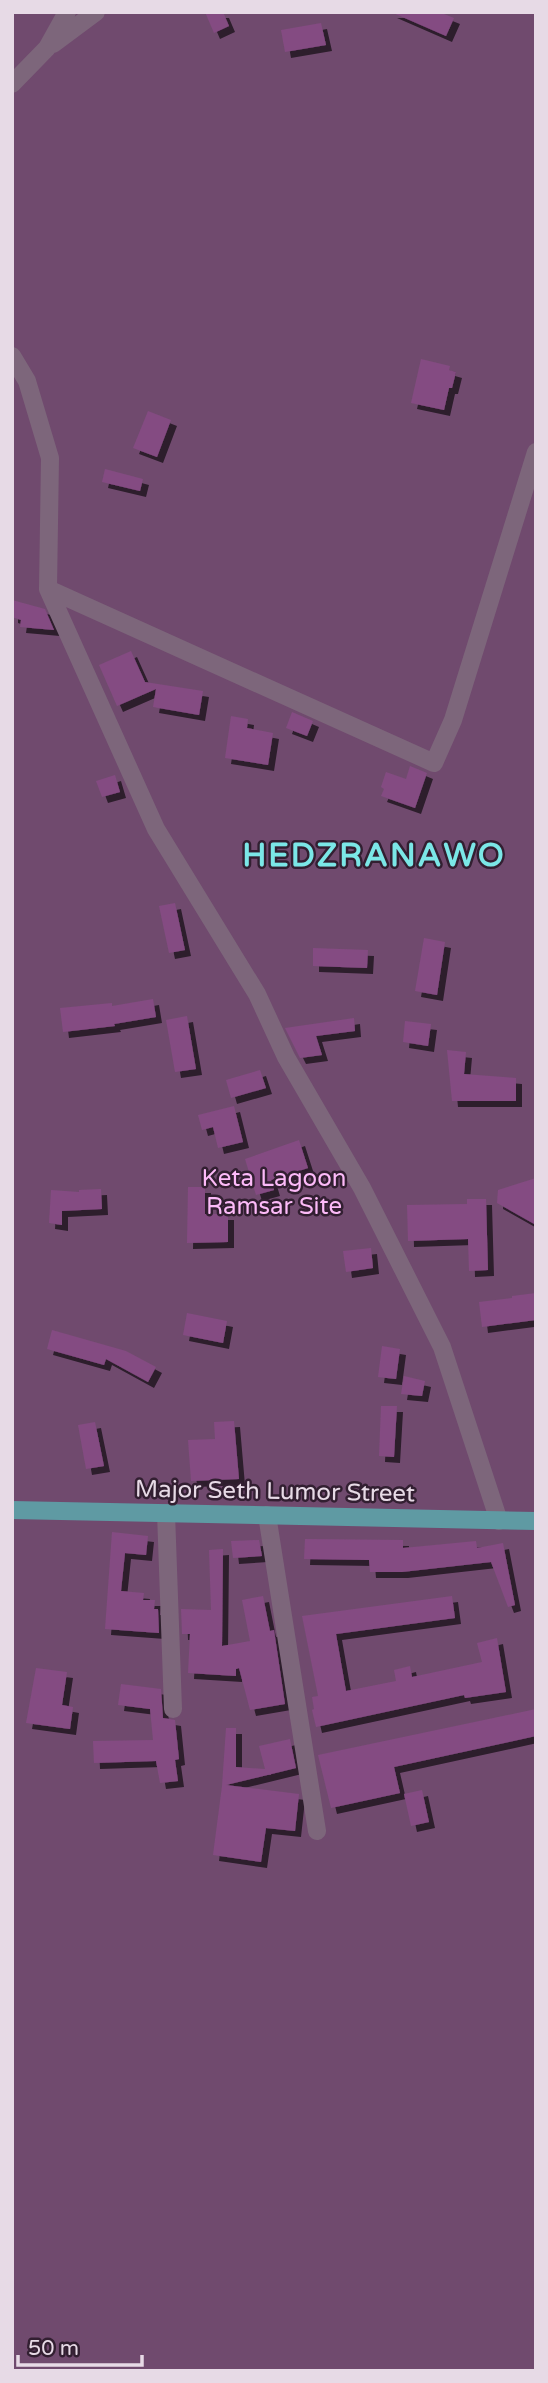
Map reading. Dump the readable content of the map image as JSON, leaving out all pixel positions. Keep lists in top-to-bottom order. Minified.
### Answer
{"streets":{"main road":["Major Seth Lumor Street"]},"districts":["HEDZRANAWO"],"parks":["Keta Lagoon Ramsar Site"],"scale_bar":"50 m"}
